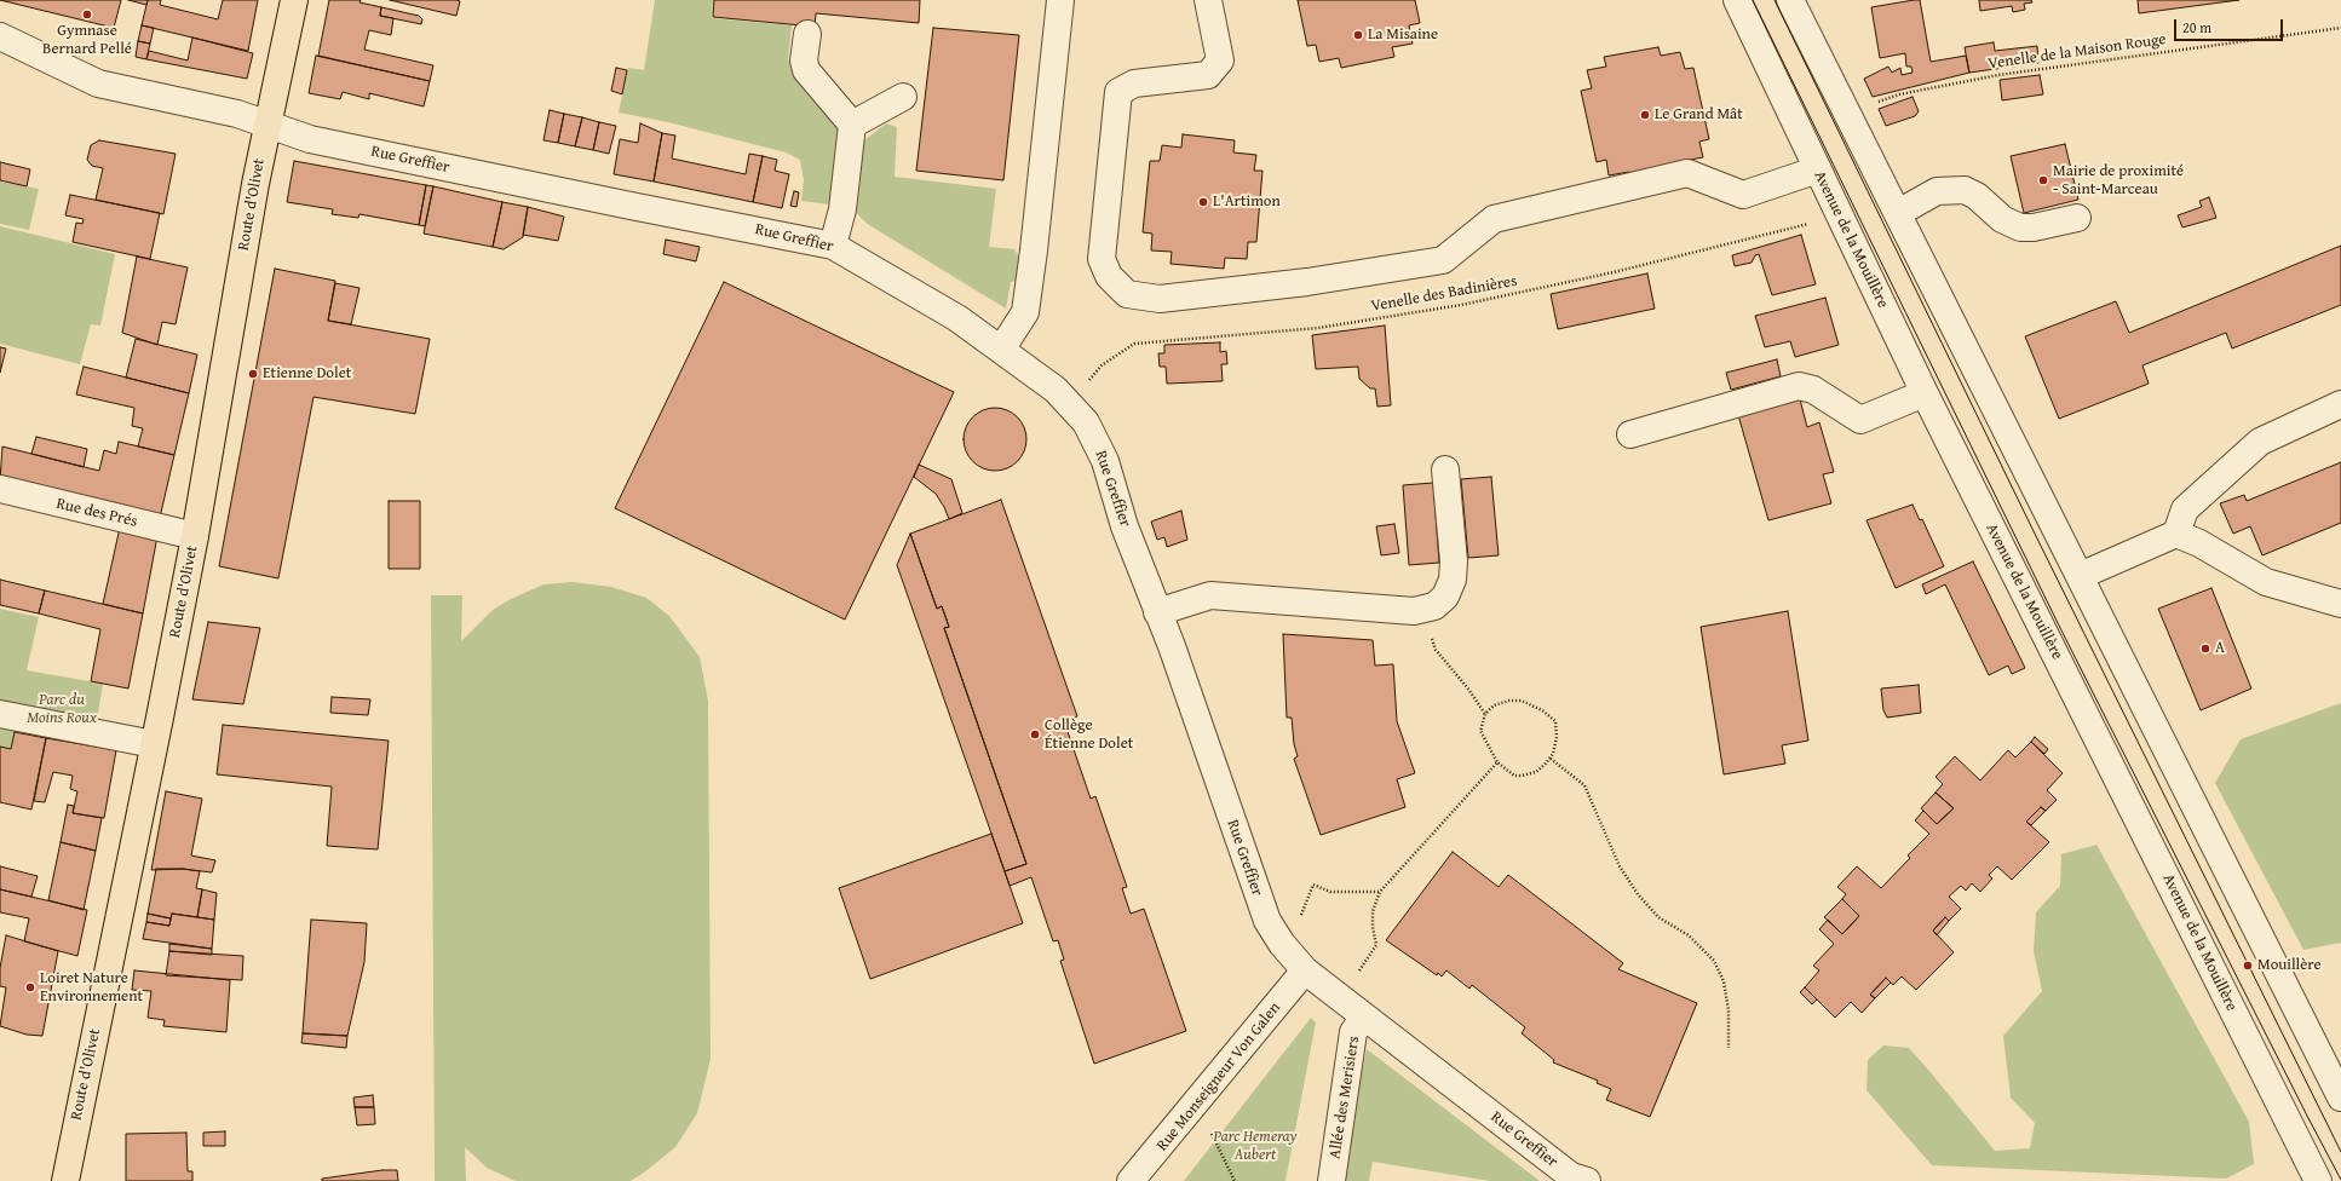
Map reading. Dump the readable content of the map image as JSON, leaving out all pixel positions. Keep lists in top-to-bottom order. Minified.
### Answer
{"streets":{"main road":["Route d'Olivet"],"street":["Rue Greffier","Avenue de la Mouillère","Rue des Prés","Rue Monseigneur Von Galen","Allée des Merisiers"],"path":["Venelle de la Maison Rouge","Venelle des Badinières"]},"crossings":[["Rue Greffier","Route d'Olivet"],["Rue Greffier","Venelle des Badinières"],["Rue Greffier","Rue Monseigneur Von Galen"],["Rue Greffier","Allée des Merisiers"],["Route d'Olivet","Rue des Prés"],["Avenue de la Mouillère","Venelle des Badinières"]],"parks":["Parc du Moins Roux","Parc Hemeray Aubert"],"places":["Gymnase Bernard Pellé","La Misaine","Le Grand Mât","Mairie de proximité - Saint-Marceau","L'Artimon","Etienne Dolet","A","Collège Étienne Dolet","Mouillère","Loiret Nature Environnement"],"scale_bar":"20 m"}
